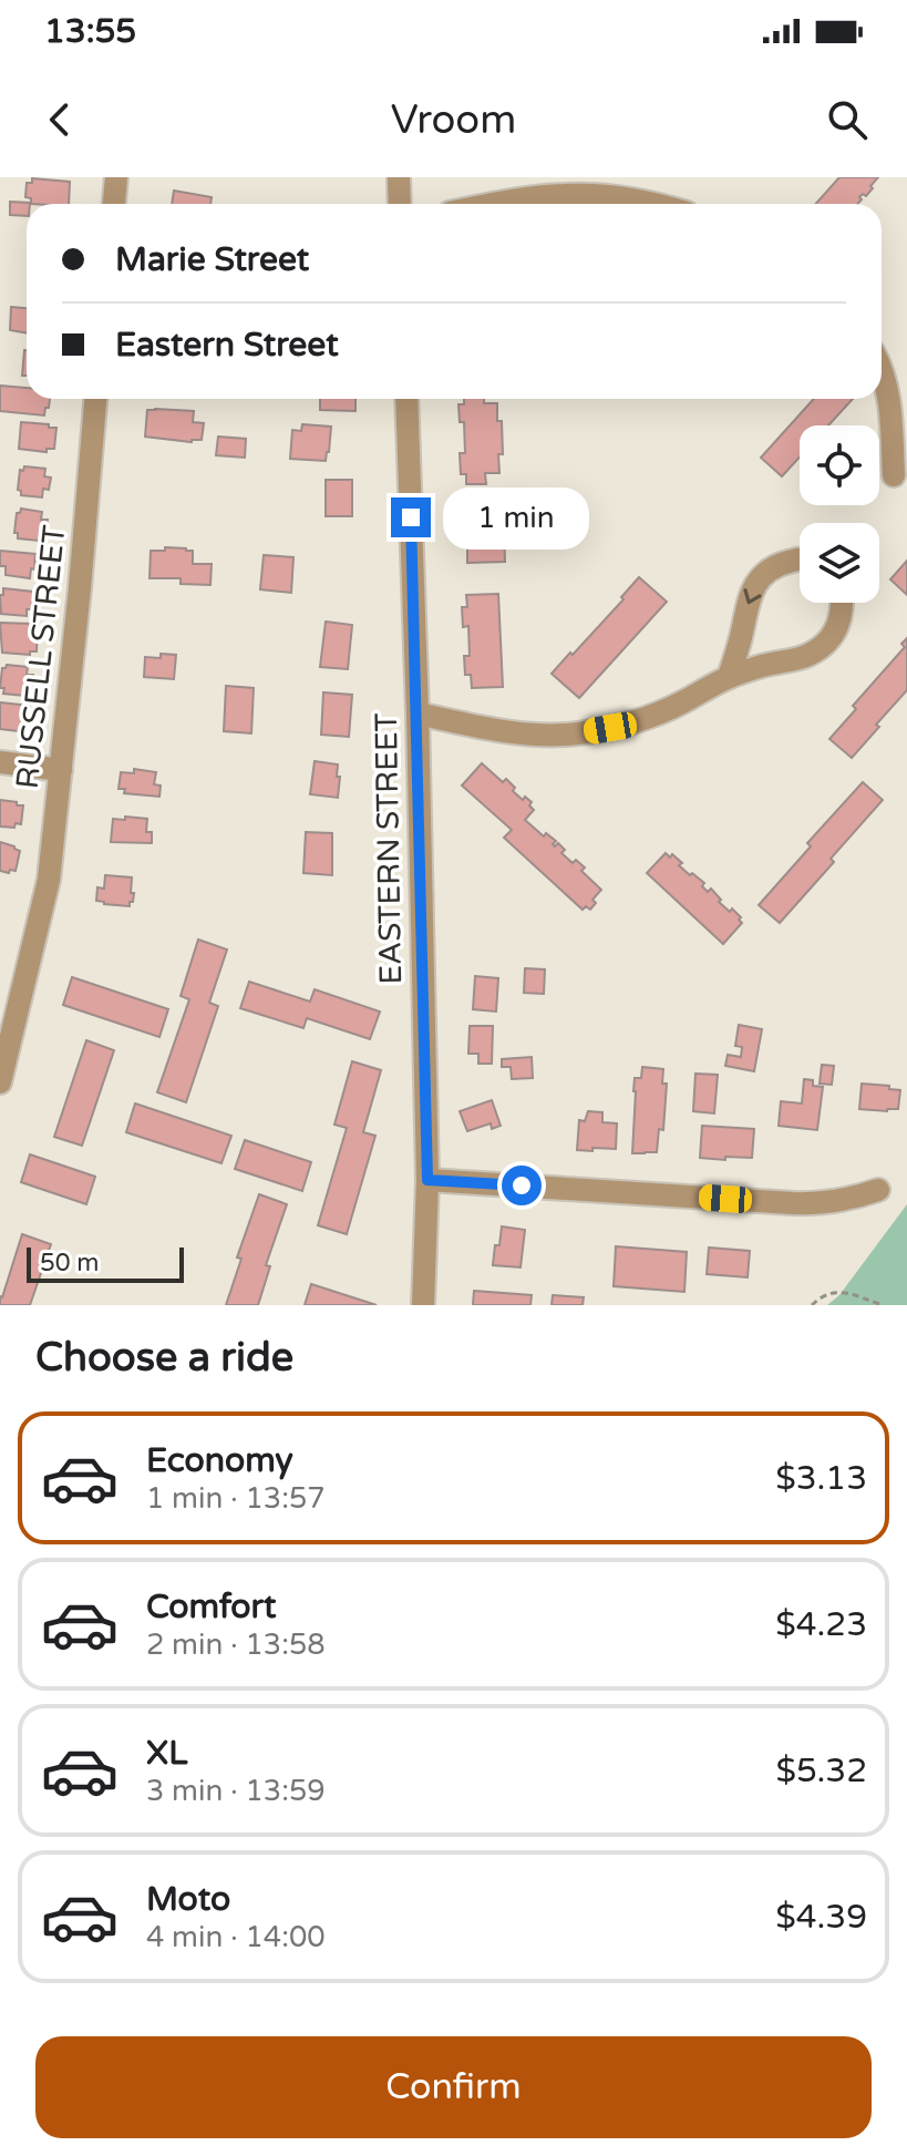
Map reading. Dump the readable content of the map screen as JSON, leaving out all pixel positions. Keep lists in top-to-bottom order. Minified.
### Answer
{"streets":{"street":["RUSSELL STREET","EASTERN STREET"]},"scale_bar":"50 m","page":{"status":"13:55","header":"Vroom","banner":["Marie Street","Eastern Street"],"bubble":"1 min","scale":"50 m","heading":"Choose a ride","list":[{"name":"Economy","note":"1 min · 13:57","value":"$3.13"},{"name":"Comfort","note":"2 min · 13:58","value":"$4.23"},{"name":"XL","note":"3 min · 13:59","value":"$5.32"},{"name":"Moto","note":"4 min · 14:00","value":"$4.39"}],"buttons":"Confirm"}}
